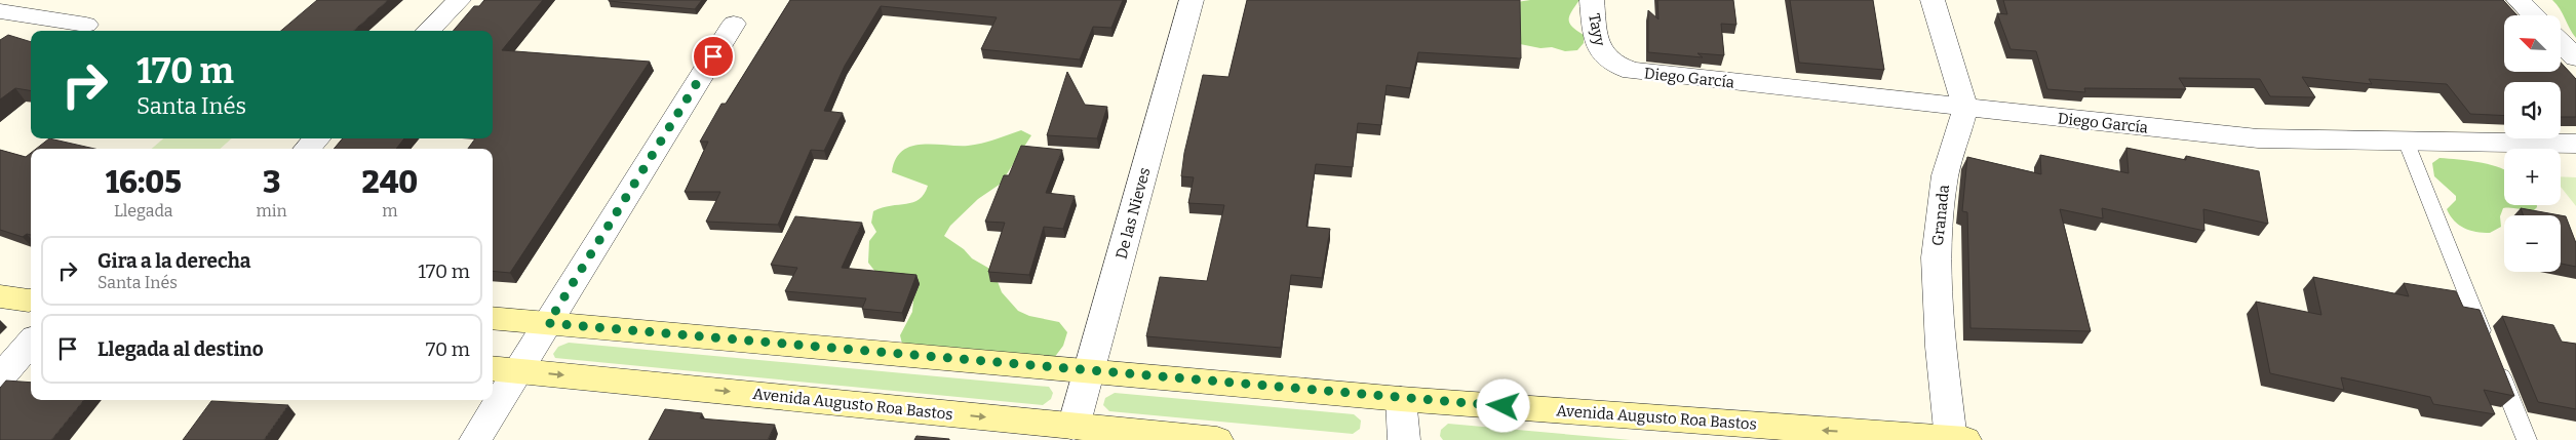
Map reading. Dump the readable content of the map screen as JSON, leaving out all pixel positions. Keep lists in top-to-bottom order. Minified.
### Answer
{"streets":{"main road":["Avenida Augusto Roa Bastos"],"street":["Tayy","Diego García","De las Nieves","Granada"]},"crossings":[["Tayy","Diego García"],["Diego García","Granada"],["De las Nieves","Avenida Augusto Roa Bastos"],["Granada","Avenida Augusto Roa Bastos"]],"north":"top left","page":{"map_buttons":["+","−"],"turn":["170 m","Santa Inés"],"eta":["16:05","Llegada","3","min","240","m"],"list":[{"name":"Gira a la derecha","note":"Santa Inés","value":"170 m"},{"name":"Llegada al destino","value":"70 m"}]}}
